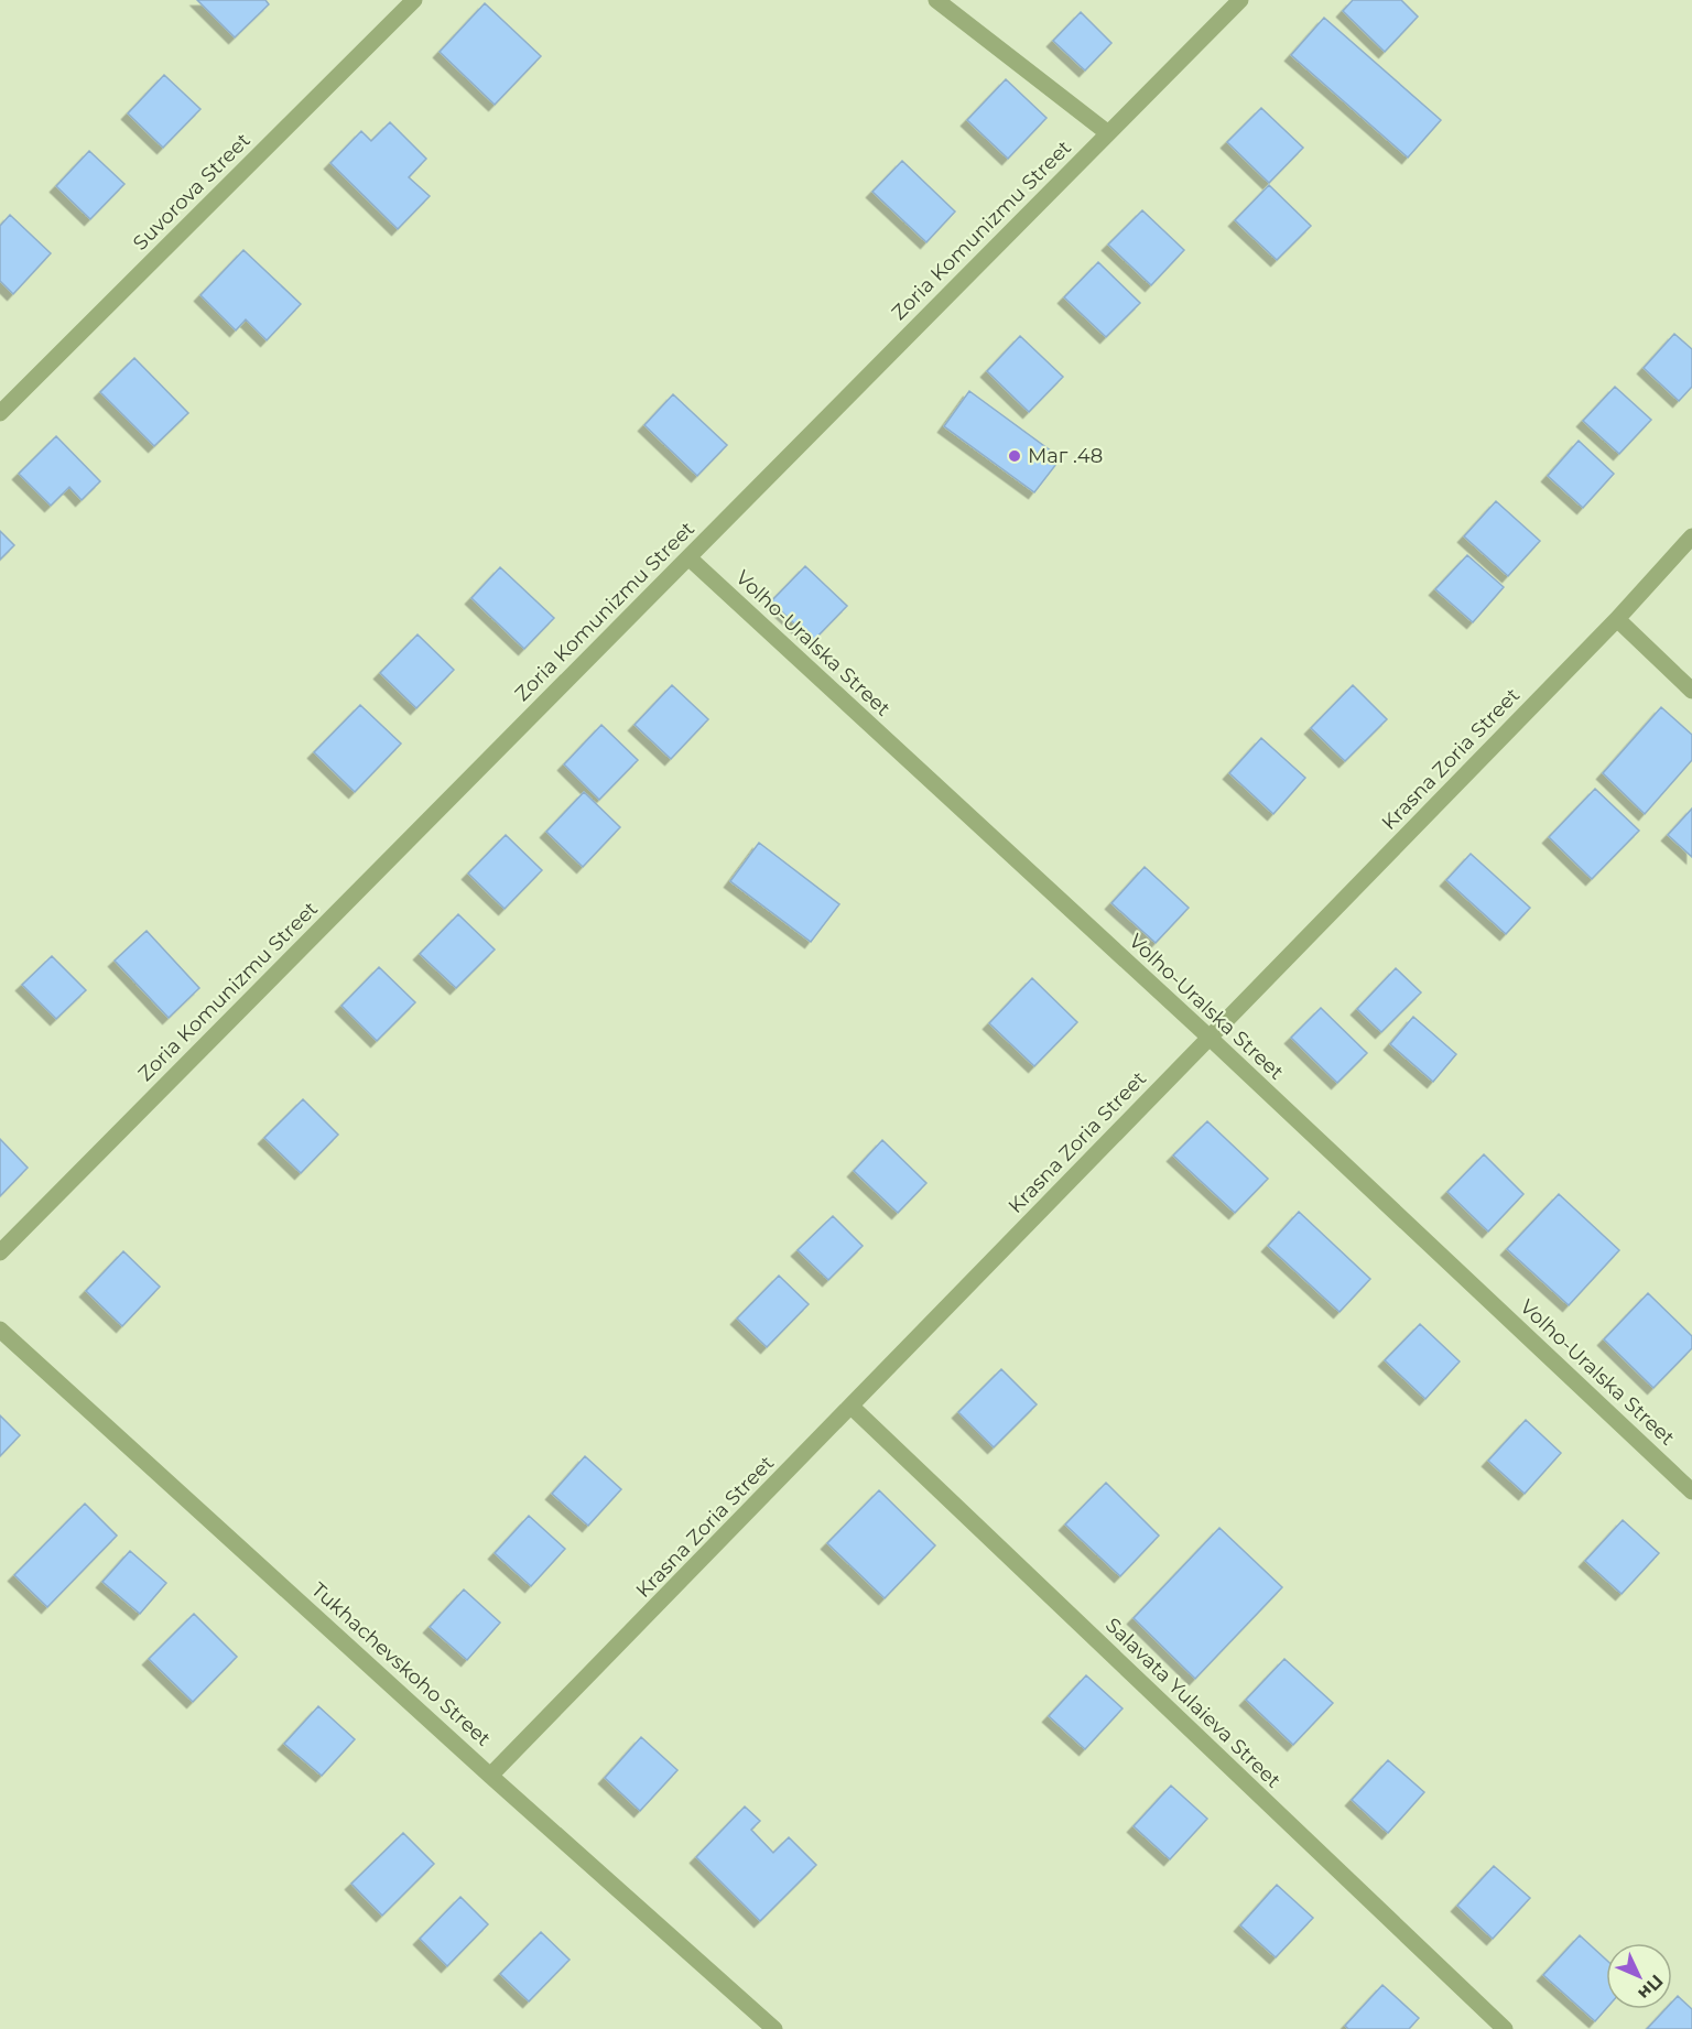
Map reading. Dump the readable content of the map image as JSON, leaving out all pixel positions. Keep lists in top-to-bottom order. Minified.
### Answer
{"streets":{"street":["Suvorova Street","Zoria Komunizmu Street","Volho-Uralska Street","Krasna Zoria Street","Tukhachevskoho Street","Salavata Yulaieva Street"]},"crossings":[["Zoria Komunizmu Street","Volho-Uralska Street"],["Volho-Uralska Street","Krasna Zoria Street"],["Krasna Zoria Street","Tukhachevskoho Street"],["Krasna Zoria Street","Salavata Yulaieva Street"]],"places":["Маг .48"],"north":"bottom right"}
